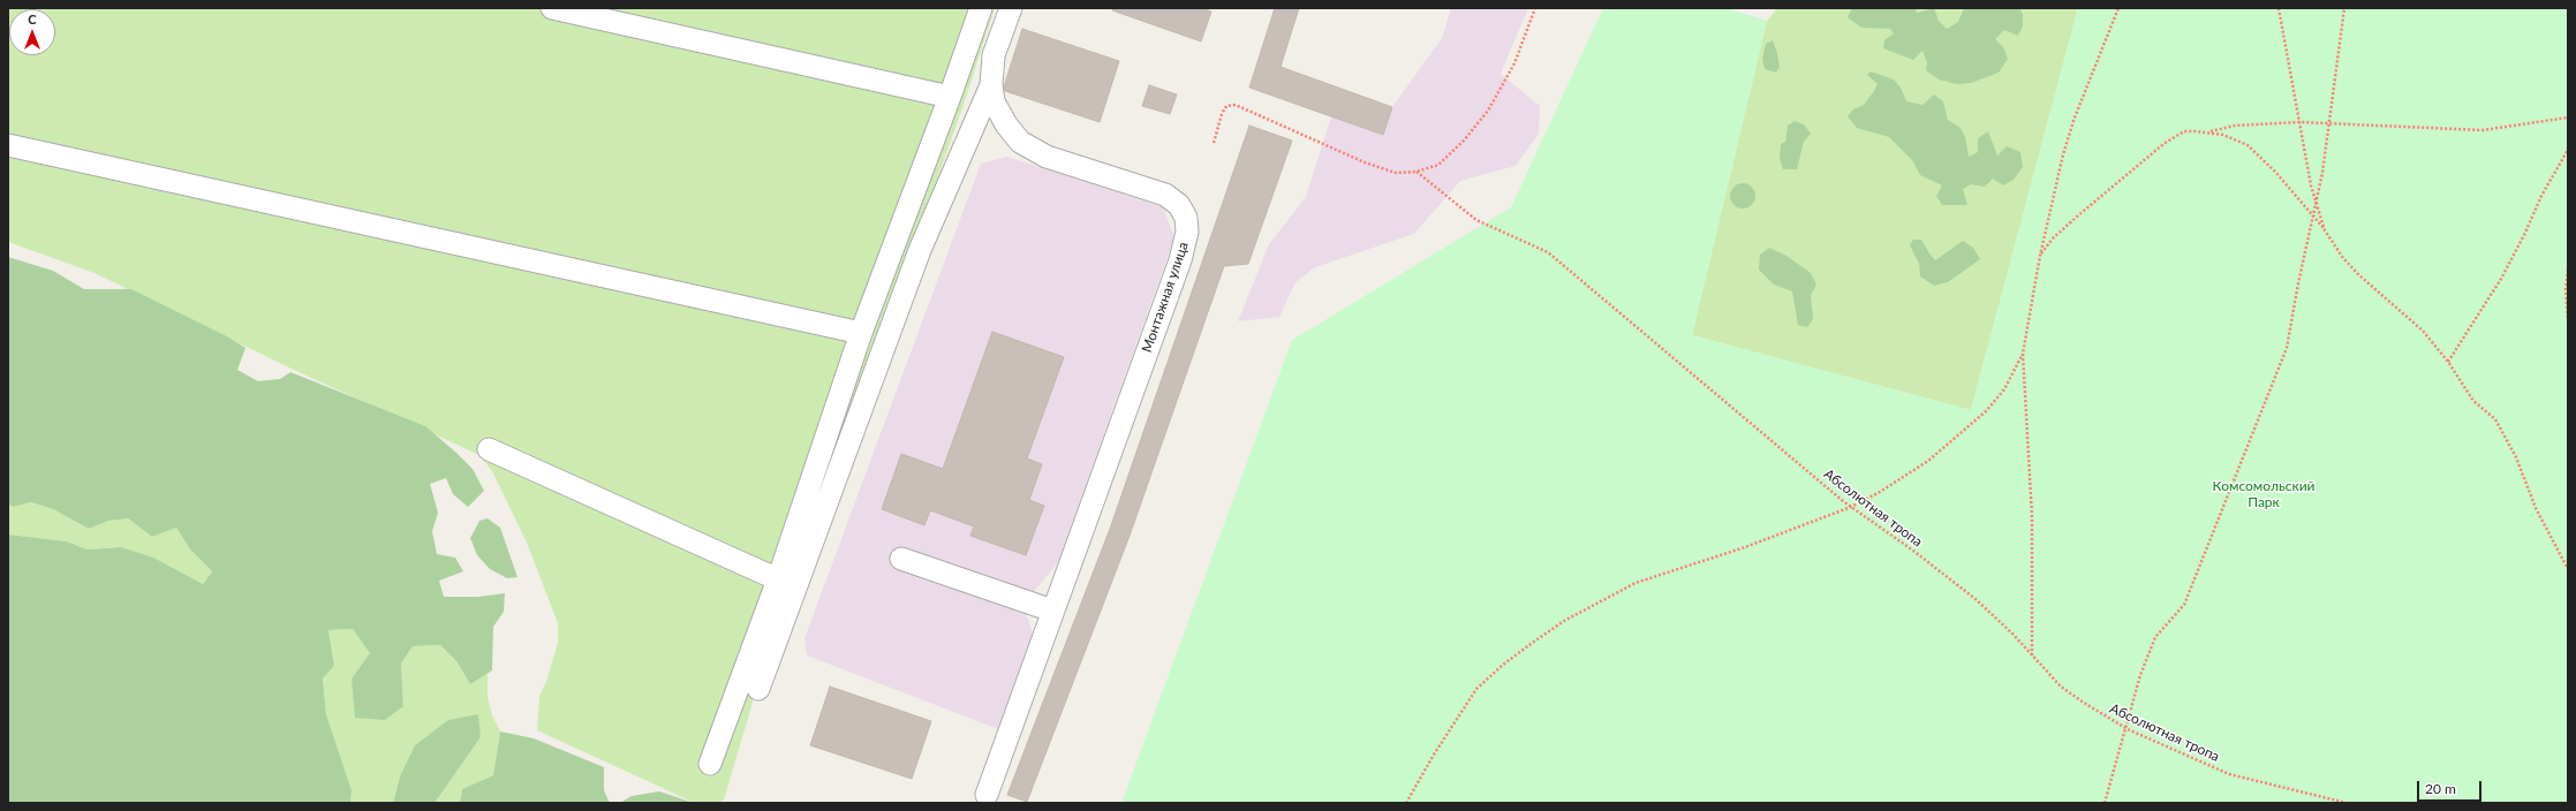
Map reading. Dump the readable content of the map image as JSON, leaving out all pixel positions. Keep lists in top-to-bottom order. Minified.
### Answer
{"streets":{"street":["Монтажная улица"],"path":["Абсолютная тропа"]},"parks":["Комсомольский Парк"],"scale_bar":"20 m","north":"top"}
